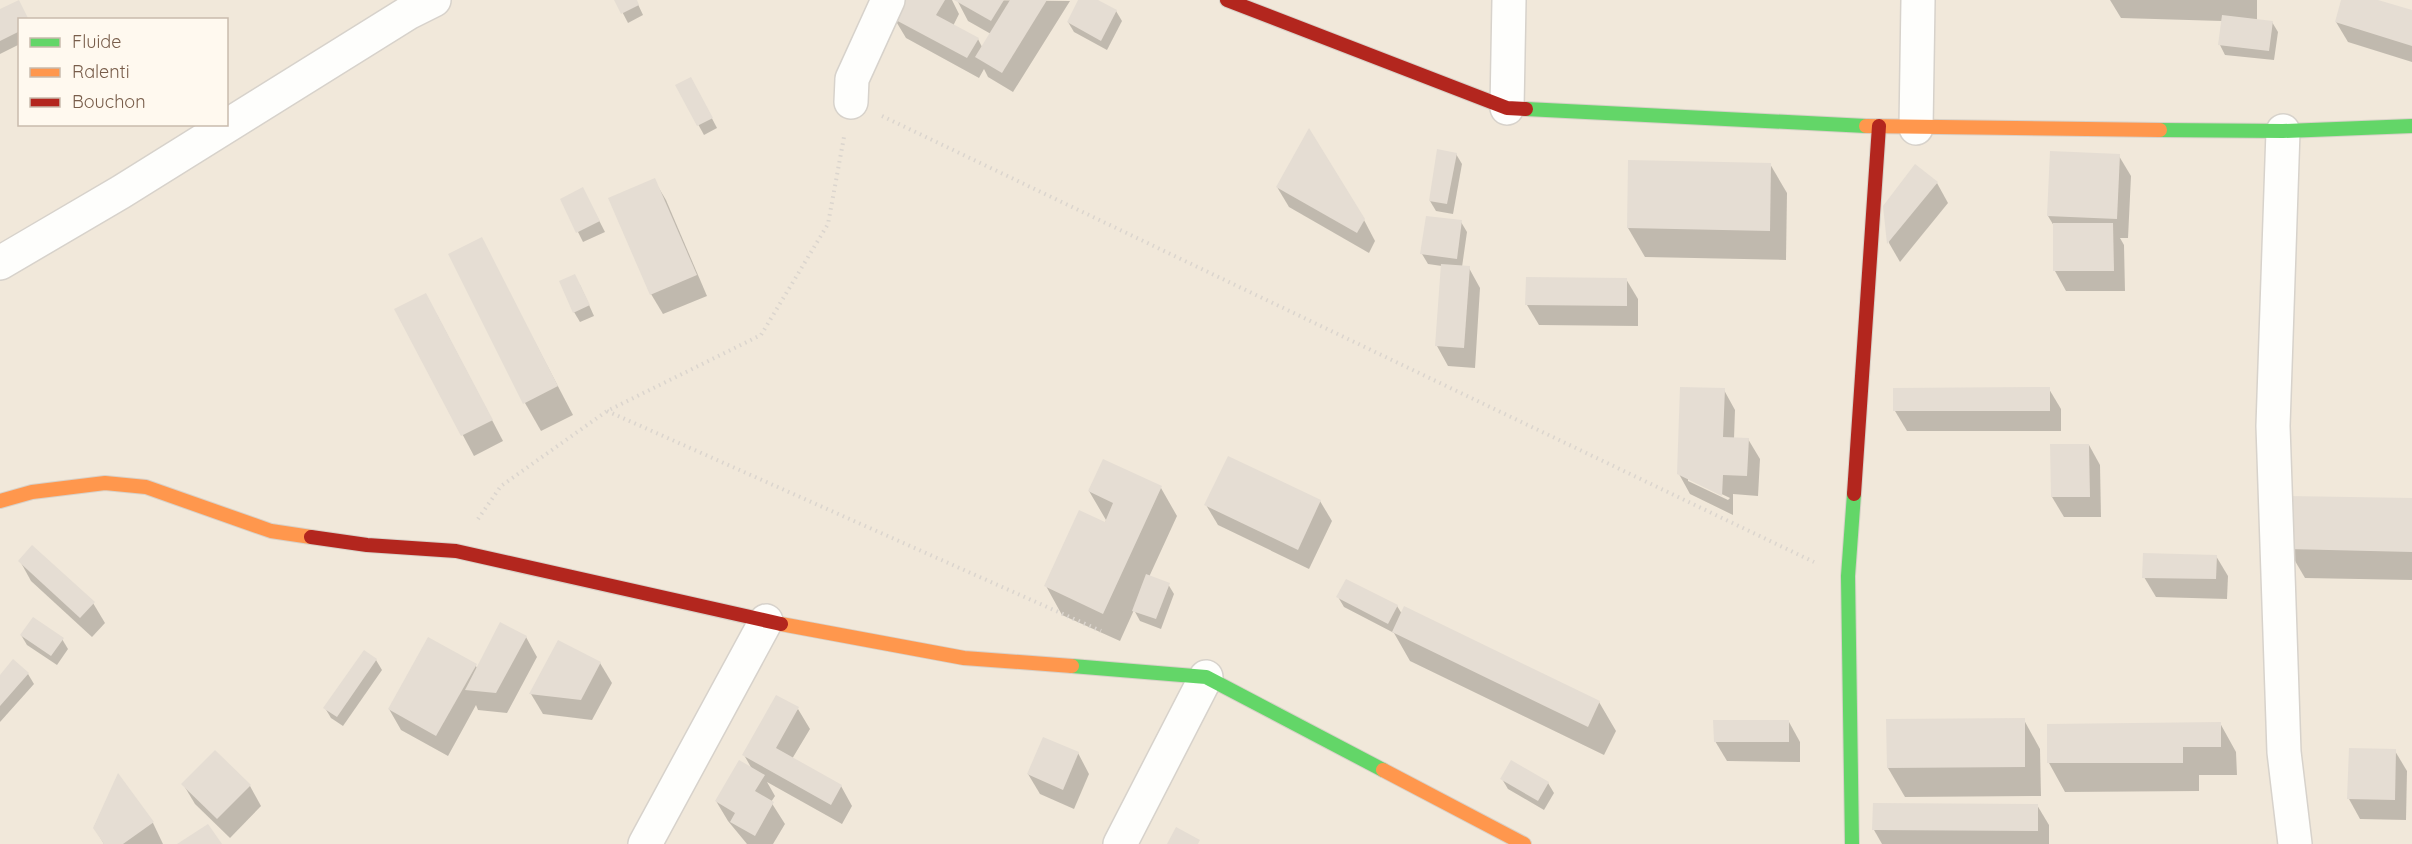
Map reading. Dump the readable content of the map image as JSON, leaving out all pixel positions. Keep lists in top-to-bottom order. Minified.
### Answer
{"legend":["Fluide","Ralenti","Bouchon"]}
